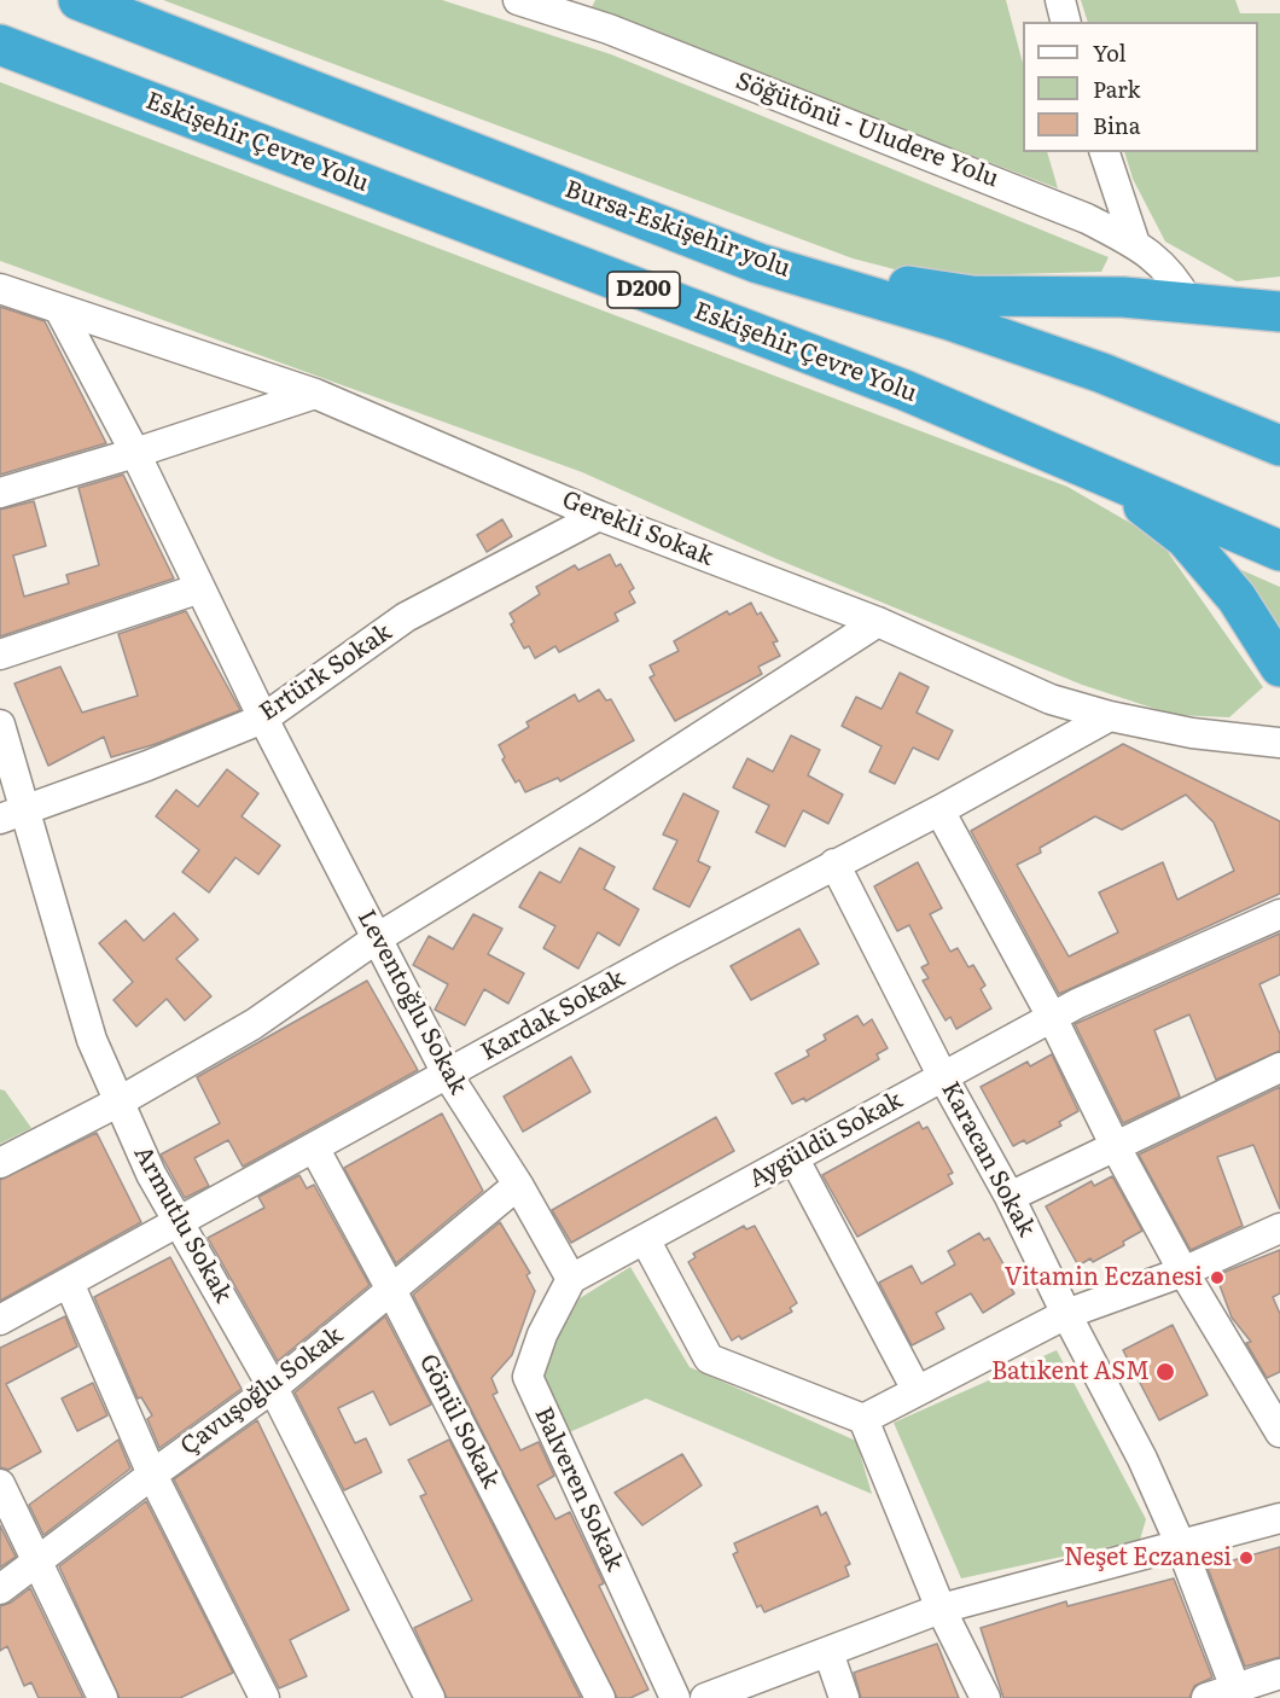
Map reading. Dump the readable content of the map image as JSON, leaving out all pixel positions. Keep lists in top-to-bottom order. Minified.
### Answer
{"streets":{"highway":["Eskişehir Çevre Yolu","Bursa-Eskişehir yolu","D200"],"street":["Söğütönü - Uludere Yolu","Gerekli Sokak","Ertürk Sokak","Leventoğlu Sokak","Kardak Sokak","Aygüldü Sokak","Karacan Sokak","Armutlu Sokak","Çavuşoğlu Sokak","Gönül Sokak","Balveren Sokak"]},"crossings":[["Gerekli Sokak","Ertürk Sokak"],["Gerekli Sokak","Kardak Sokak"],["Ertürk Sokak","Leventoğlu Sokak"],["Ertürk Sokak","Armutlu Sokak"],["Leventoğlu Sokak","Kardak Sokak"],["Leventoğlu Sokak","Aygüldü Sokak"],["Leventoğlu Sokak","Çavuşoğlu Sokak"],["Leventoğlu Sokak","Balveren Sokak"],["Kardak Sokak","Karacan Sokak"],["Kardak Sokak","Armutlu Sokak"],["Kardak Sokak","Gönül Sokak"],["Aygüldü Sokak","Karacan Sokak"],["Aygüldü Sokak","Balveren Sokak"],["Armutlu Sokak","Çavuşoğlu Sokak"],["Çavuşoğlu Sokak","Gönül Sokak"]],"places":["Vitamin Eczanesi","Batıkent ASM","Neşet Eczanesi"],"legend":["Yol","Park","Bina"]}
